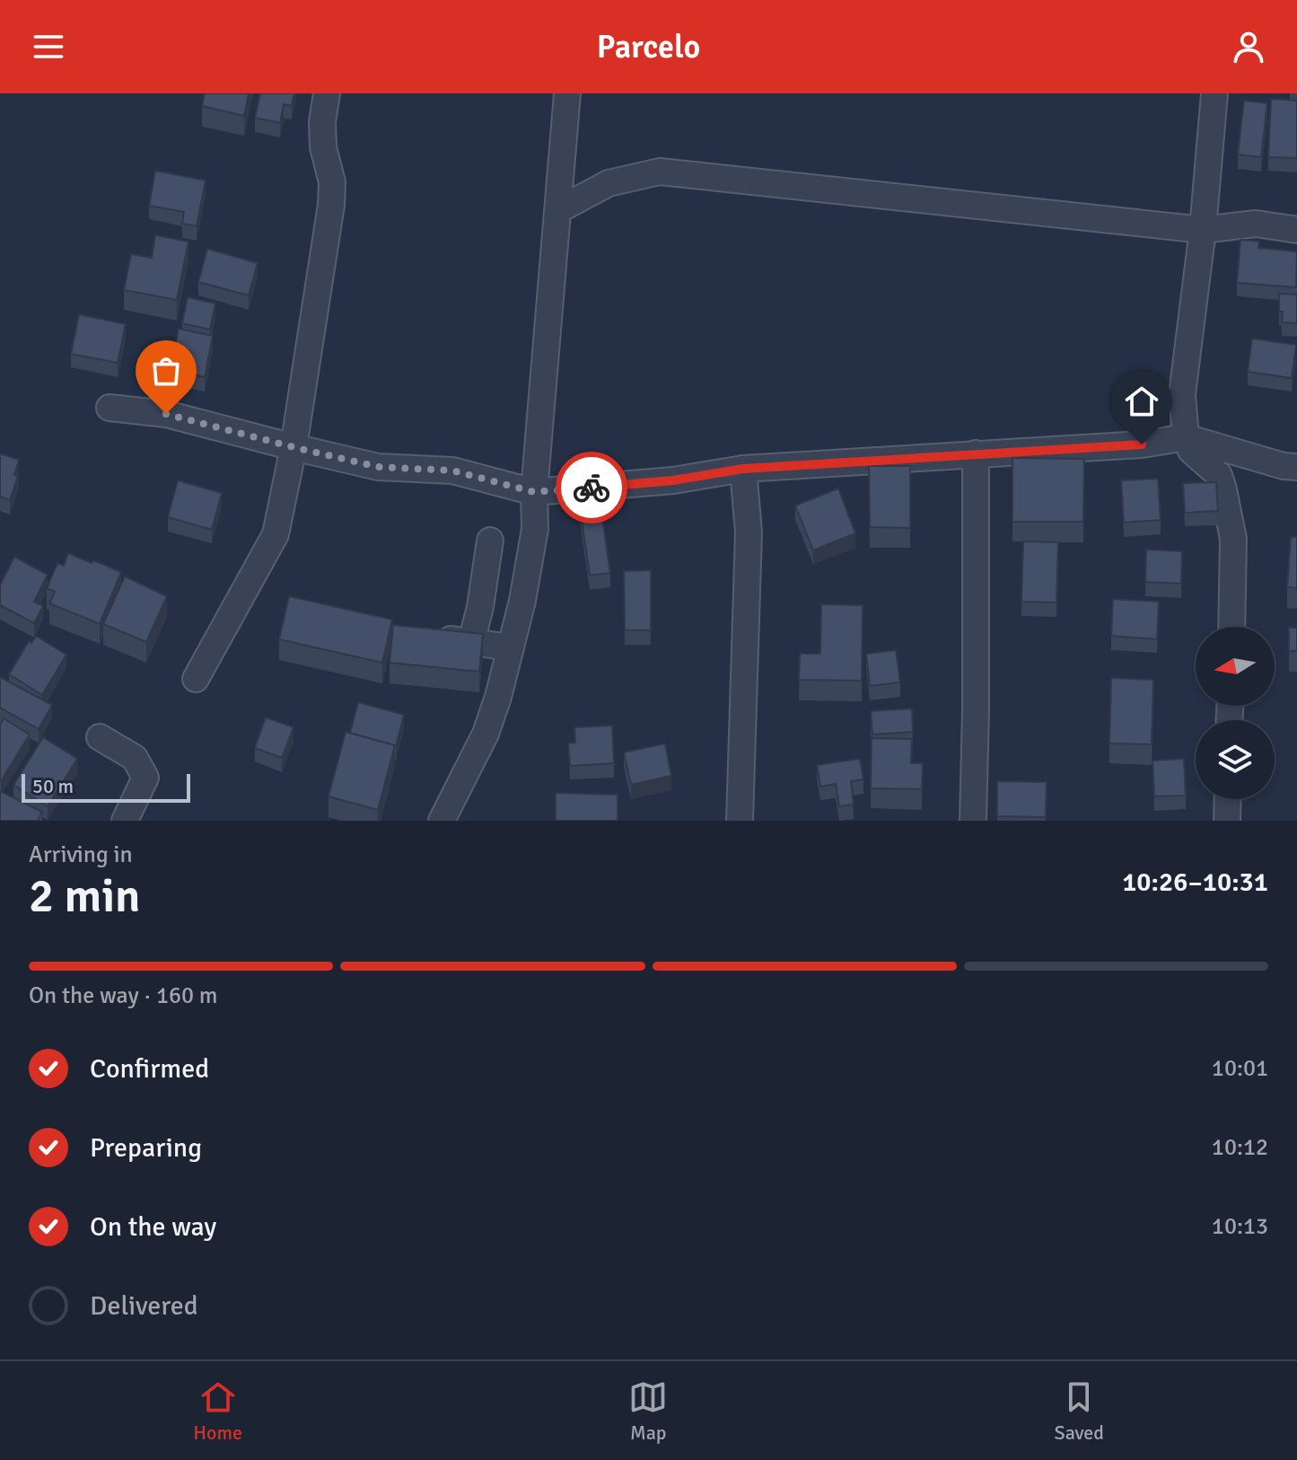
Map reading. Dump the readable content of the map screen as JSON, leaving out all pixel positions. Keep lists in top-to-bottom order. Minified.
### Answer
{"scale_bar":"50 m","north":"left","page":{"header":"Parcelo","scale":"50 m","heading":["2 min","Arriving in","10:26–10:31"],"bar":"On the way · 160 m","list":[["Confirmed","10:01"],["Preparing","10:12"],["On the way","10:13"],"Delivered"],"tabs":["Home","Map","Saved"]}}
